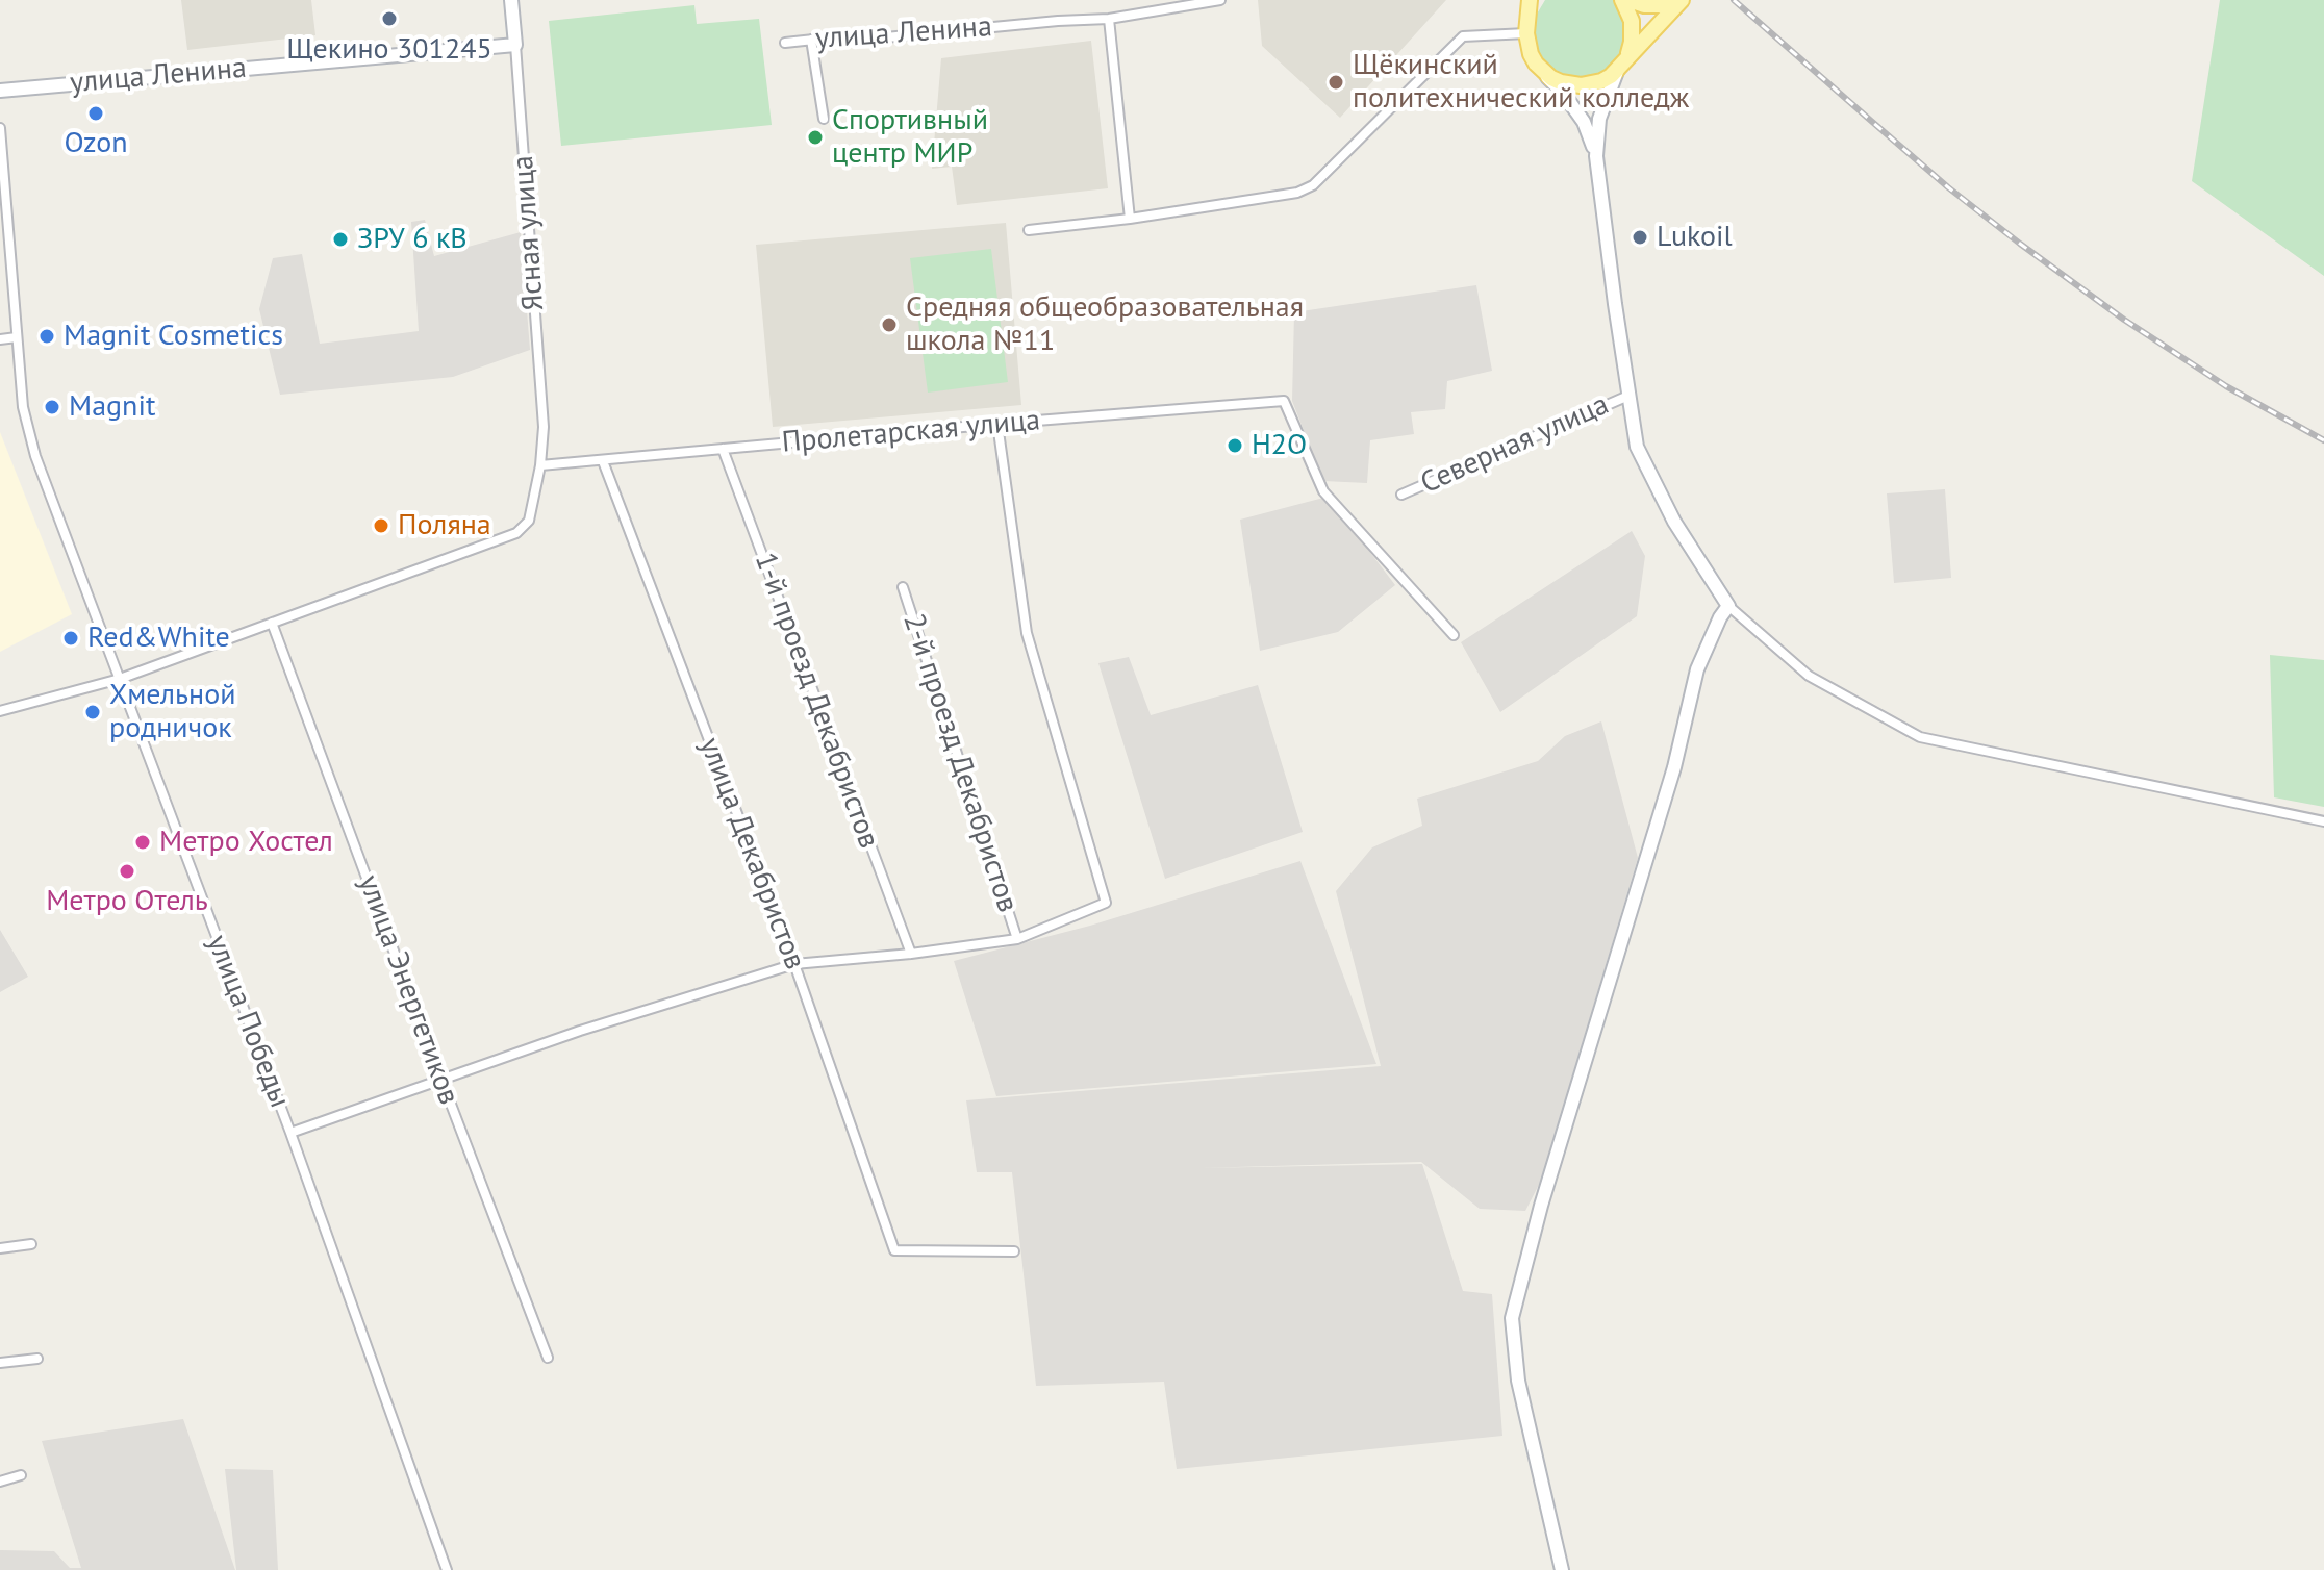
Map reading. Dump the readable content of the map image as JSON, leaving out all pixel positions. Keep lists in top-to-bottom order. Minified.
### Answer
{"streets":{"street":["улица Ленина","Ясная улица","Пролетарская улица","Северная улица","1-й проезд Декабристов","2-й проезд Декабристов","улица Декабристов","улица Энергетиков","улица Победы"]},"crossings":[["улица Ленина","Ясная улица"],["Ясная улица","Пролетарская улица"],["Ясная улица","улица Энергетиков"],["Ясная улица","улица Победы"],["Пролетарская улица","1-й проезд Декабристов"],["Пролетарская улица","улица Декабристов"]],"places":["Щекино 301245","Щёкинский политехнический колледж","Ozon","Спортивный центр МИР","Lukoil","ЗРУ 6 кВ","Средняя общеобразовательная школа №11","Magnit Cosmetics","Magnit","Н2О","Поляна","Red&White","Хмельной родничок","Метро Хостел","Метро Отель"]}
